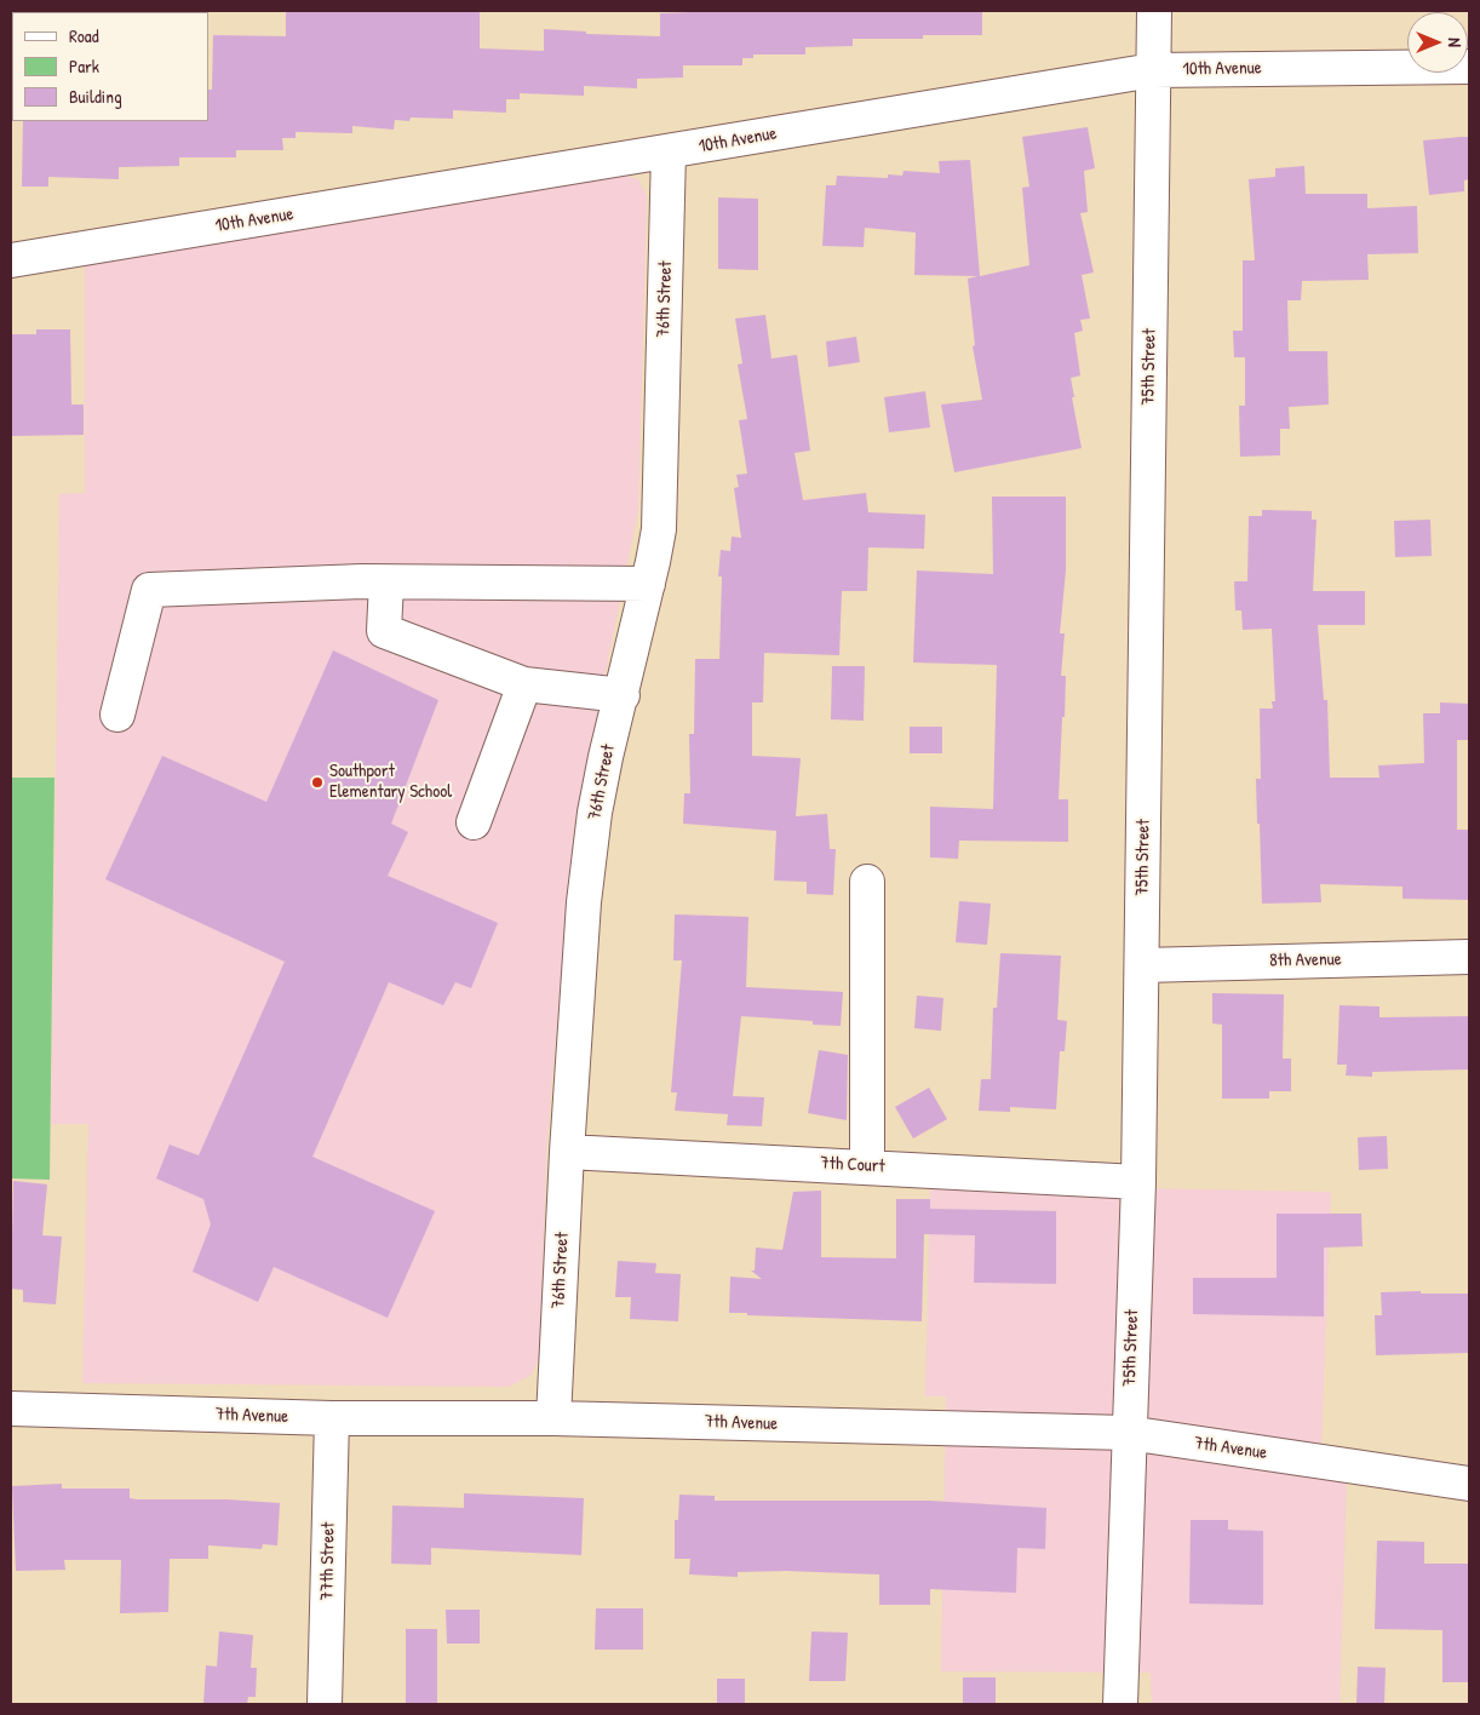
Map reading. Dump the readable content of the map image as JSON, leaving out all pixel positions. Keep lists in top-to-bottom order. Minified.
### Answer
{"streets":{"street":["10th Avenue","76th Street","75th Street","8th Avenue","7th Court","7th Avenue","77th Street"]},"crossings":[["10th Avenue","76th Street"],["10th Avenue","75th Street"],["76th Street","7th Court"],["76th Street","7th Avenue"],["75th Street","8th Avenue"],["75th Street","7th Court"],["75th Street","7th Avenue"],["7th Avenue","77th Street"]],"places":["Southport Elementary School"],"legend":["Road","Park","Building"],"north":"right"}
